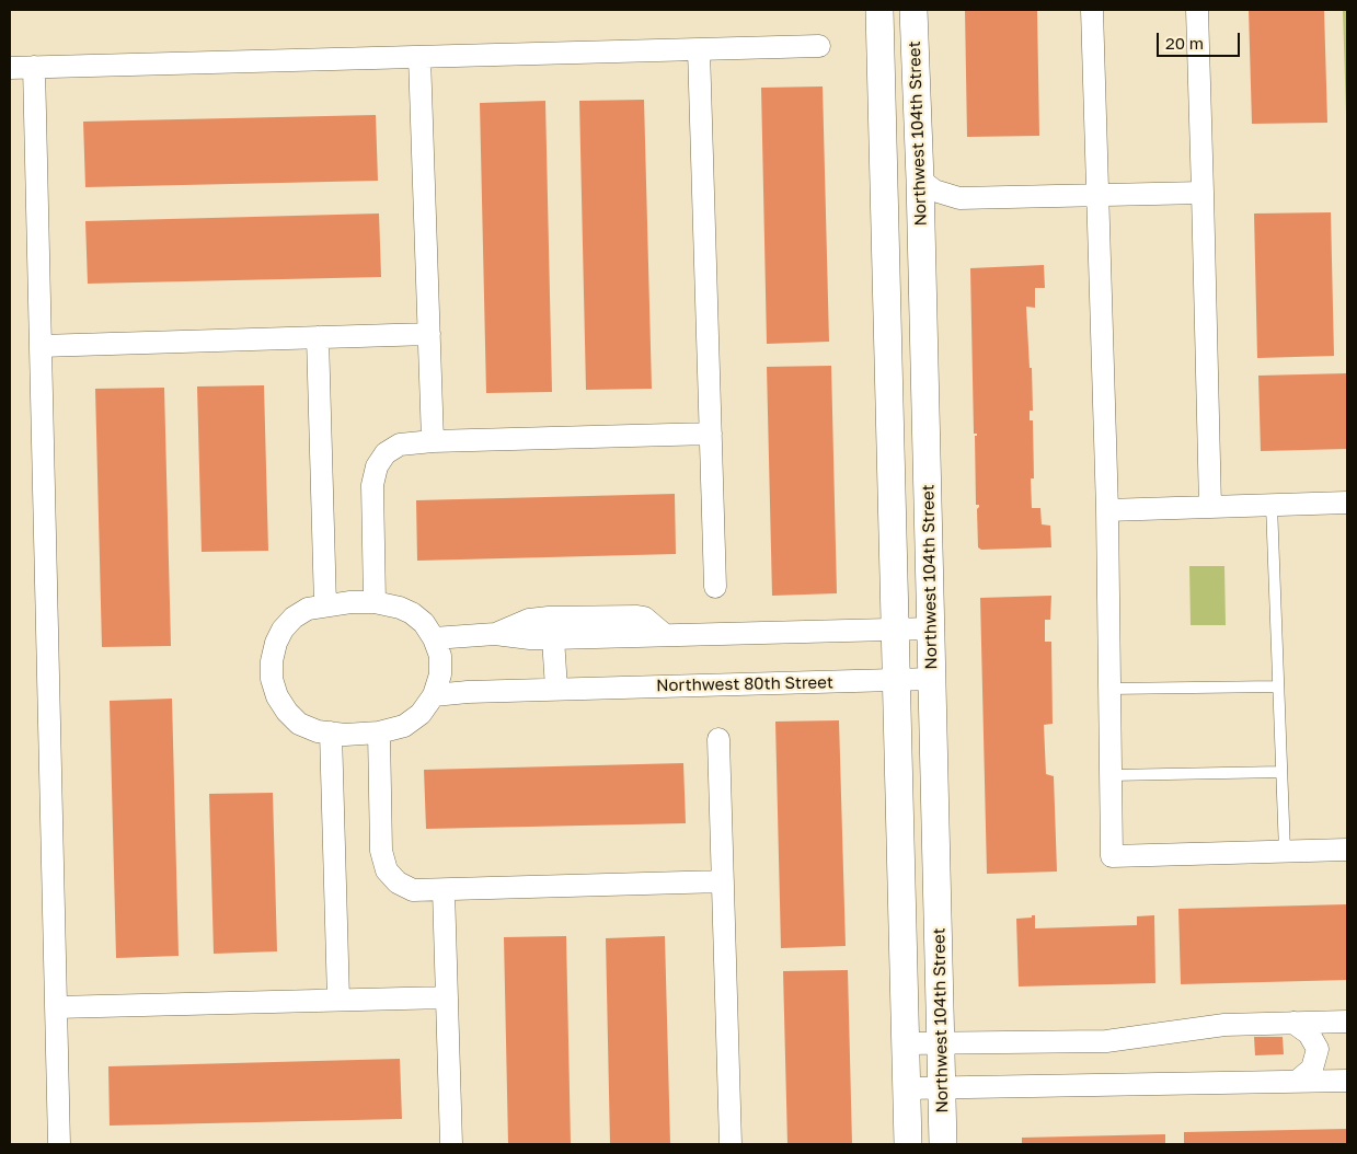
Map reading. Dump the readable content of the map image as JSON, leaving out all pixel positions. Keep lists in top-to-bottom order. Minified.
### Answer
{"streets":{"street":["Northwest 104th Street","Northwest 80th Street"]},"crossings":[["Northwest 104th Street","Northwest 80th Street"]],"scale_bar":"20 m"}
